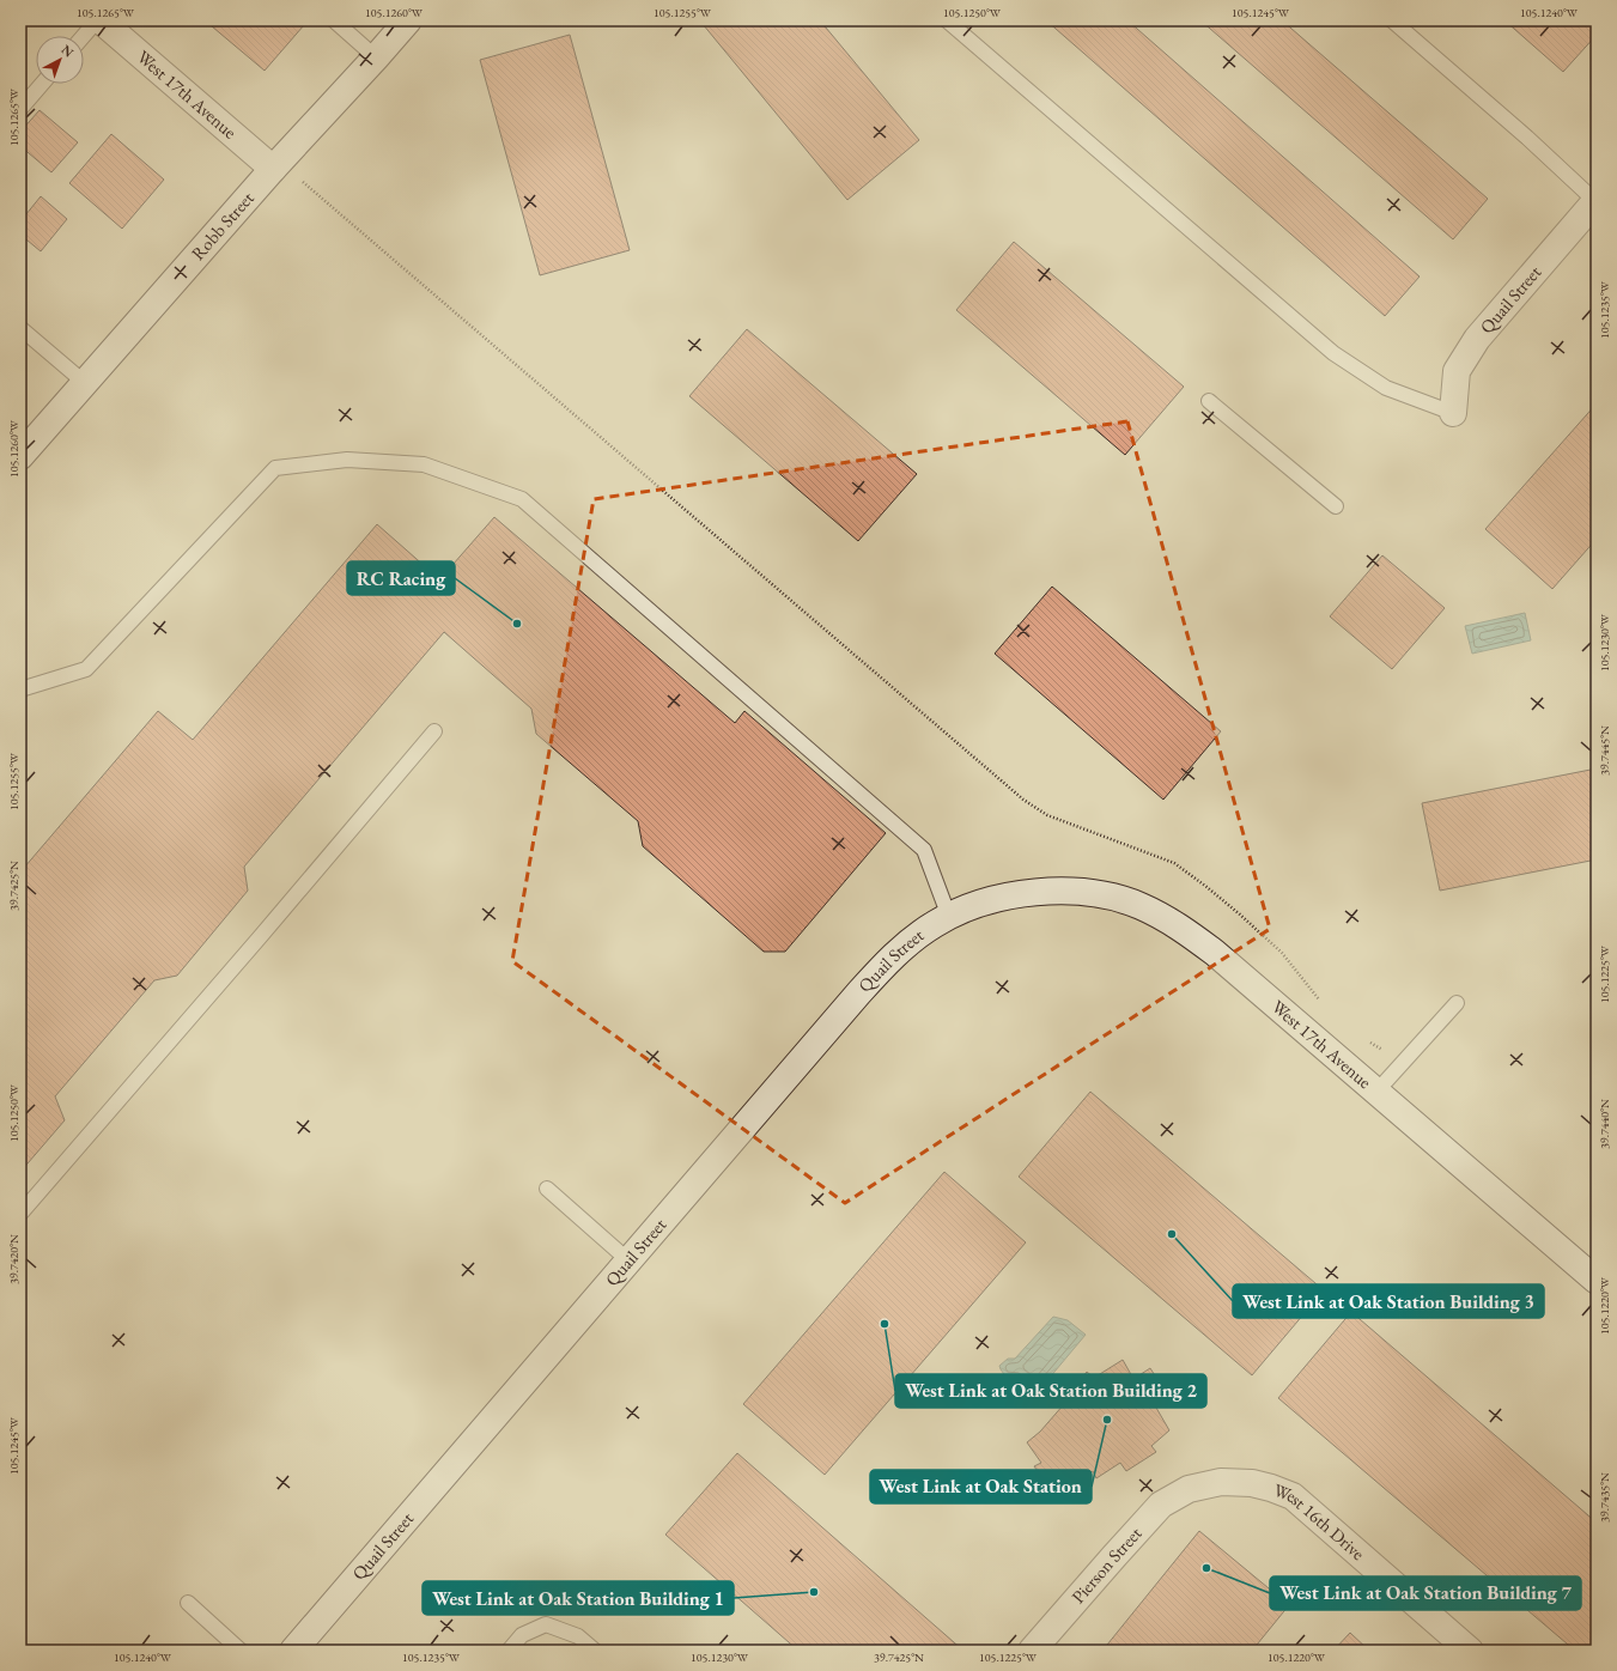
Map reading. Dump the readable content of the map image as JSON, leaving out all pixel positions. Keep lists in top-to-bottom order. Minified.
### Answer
{"streets":{"street":["West 17th Avenue","Robb Street","Quail Street","West 16th Drive","Pierson Street"]},"crossings":[["West 17th Avenue","Robb Street"],["West 17th Avenue","Quail Street"],["West 16th Drive","Pierson Street"]],"places":["RC Racing","West Link at Oak Station Building 3","West Link at Oak Station Building 2","West Link at Oak Station","West Link at Oak Station Building 7","West Link at Oak Station Building 1"],"north":"top right","coordinates":["105.1265°W","105.1260°W","105.1255°W","105.1250°W","105.1245°W","105.1240°W","105.1235°W","105.1230°W","39.7445°N","39.7425°N","105.1225°W","39.7440°N","39.7420°N","105.1220°W","39.7435°N"]}
